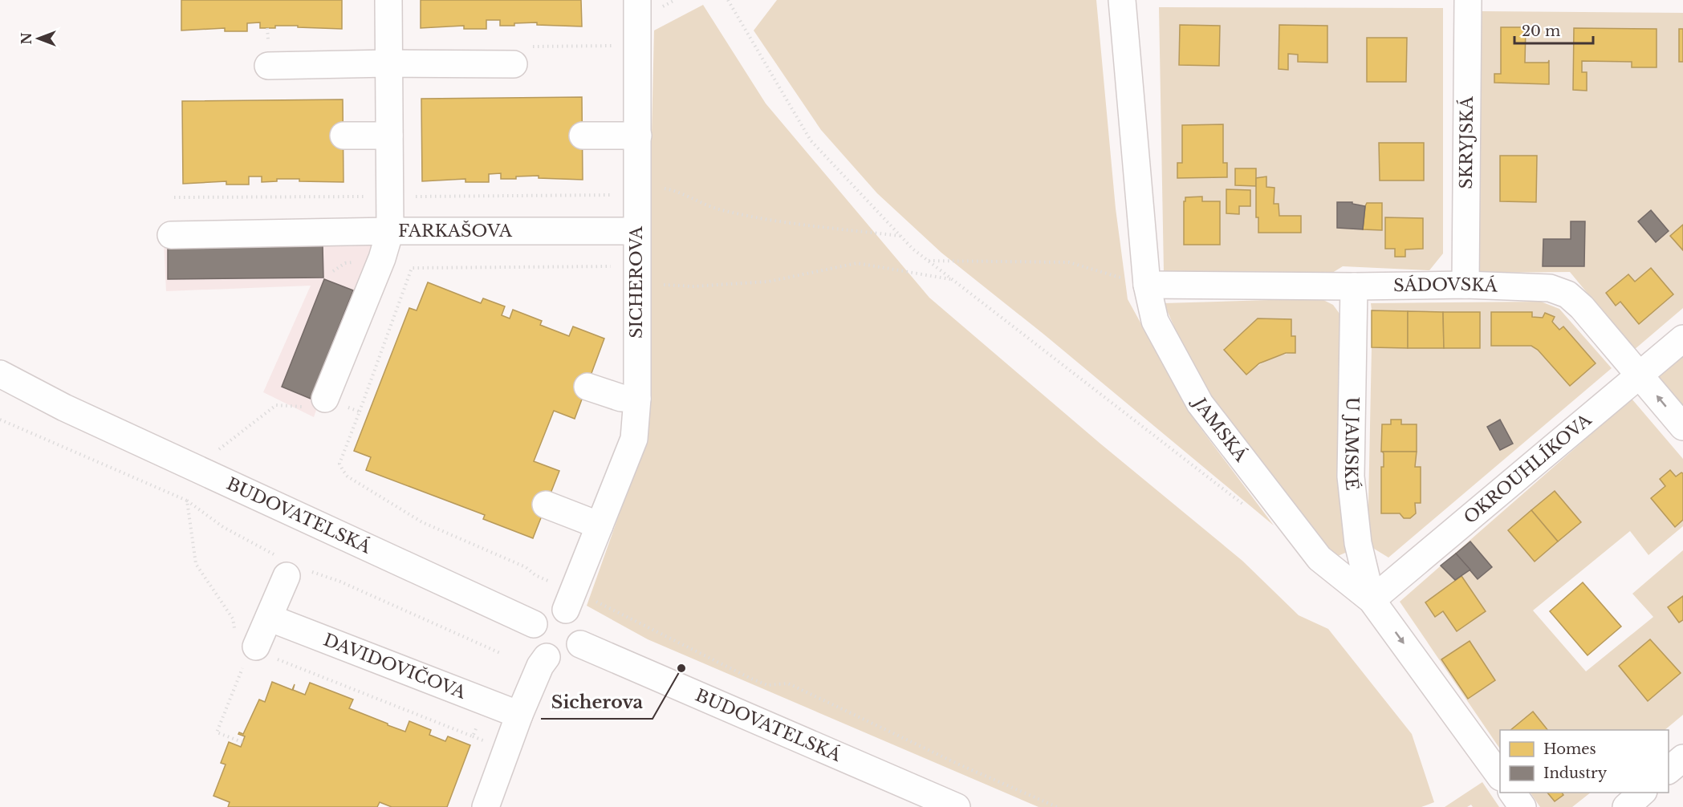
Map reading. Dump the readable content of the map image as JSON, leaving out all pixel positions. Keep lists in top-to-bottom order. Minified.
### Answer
{"streets":{"street":["SKRYJSKÁ","FARKAŠOVA","SICHEROVA","SÁDOVSKÁ","JAMSKÁ","U JAMSKÉ","OKROUHLÍKOVA","BUDOVATELSKÁ","DAVIDOVIČOVA"]},"crossings":[["SKRYJSKÁ","SÁDOVSKÁ"],["FARKAŠOVA","SICHEROVA"],["SICHEROVA","BUDOVATELSKÁ"],["SÁDOVSKÁ","JAMSKÁ"],["SÁDOVSKÁ","U JAMSKÉ"],["SÁDOVSKÁ","OKROUHLÍKOVA"],["JAMSKÁ","U JAMSKÉ"],["JAMSKÁ","OKROUHLÍKOVA"],["U JAMSKÉ","OKROUHLÍKOVA"]],"places":["Sicherova"],"legend":["Homes","Industry"],"scale_bar":"20 m","north":"left"}
